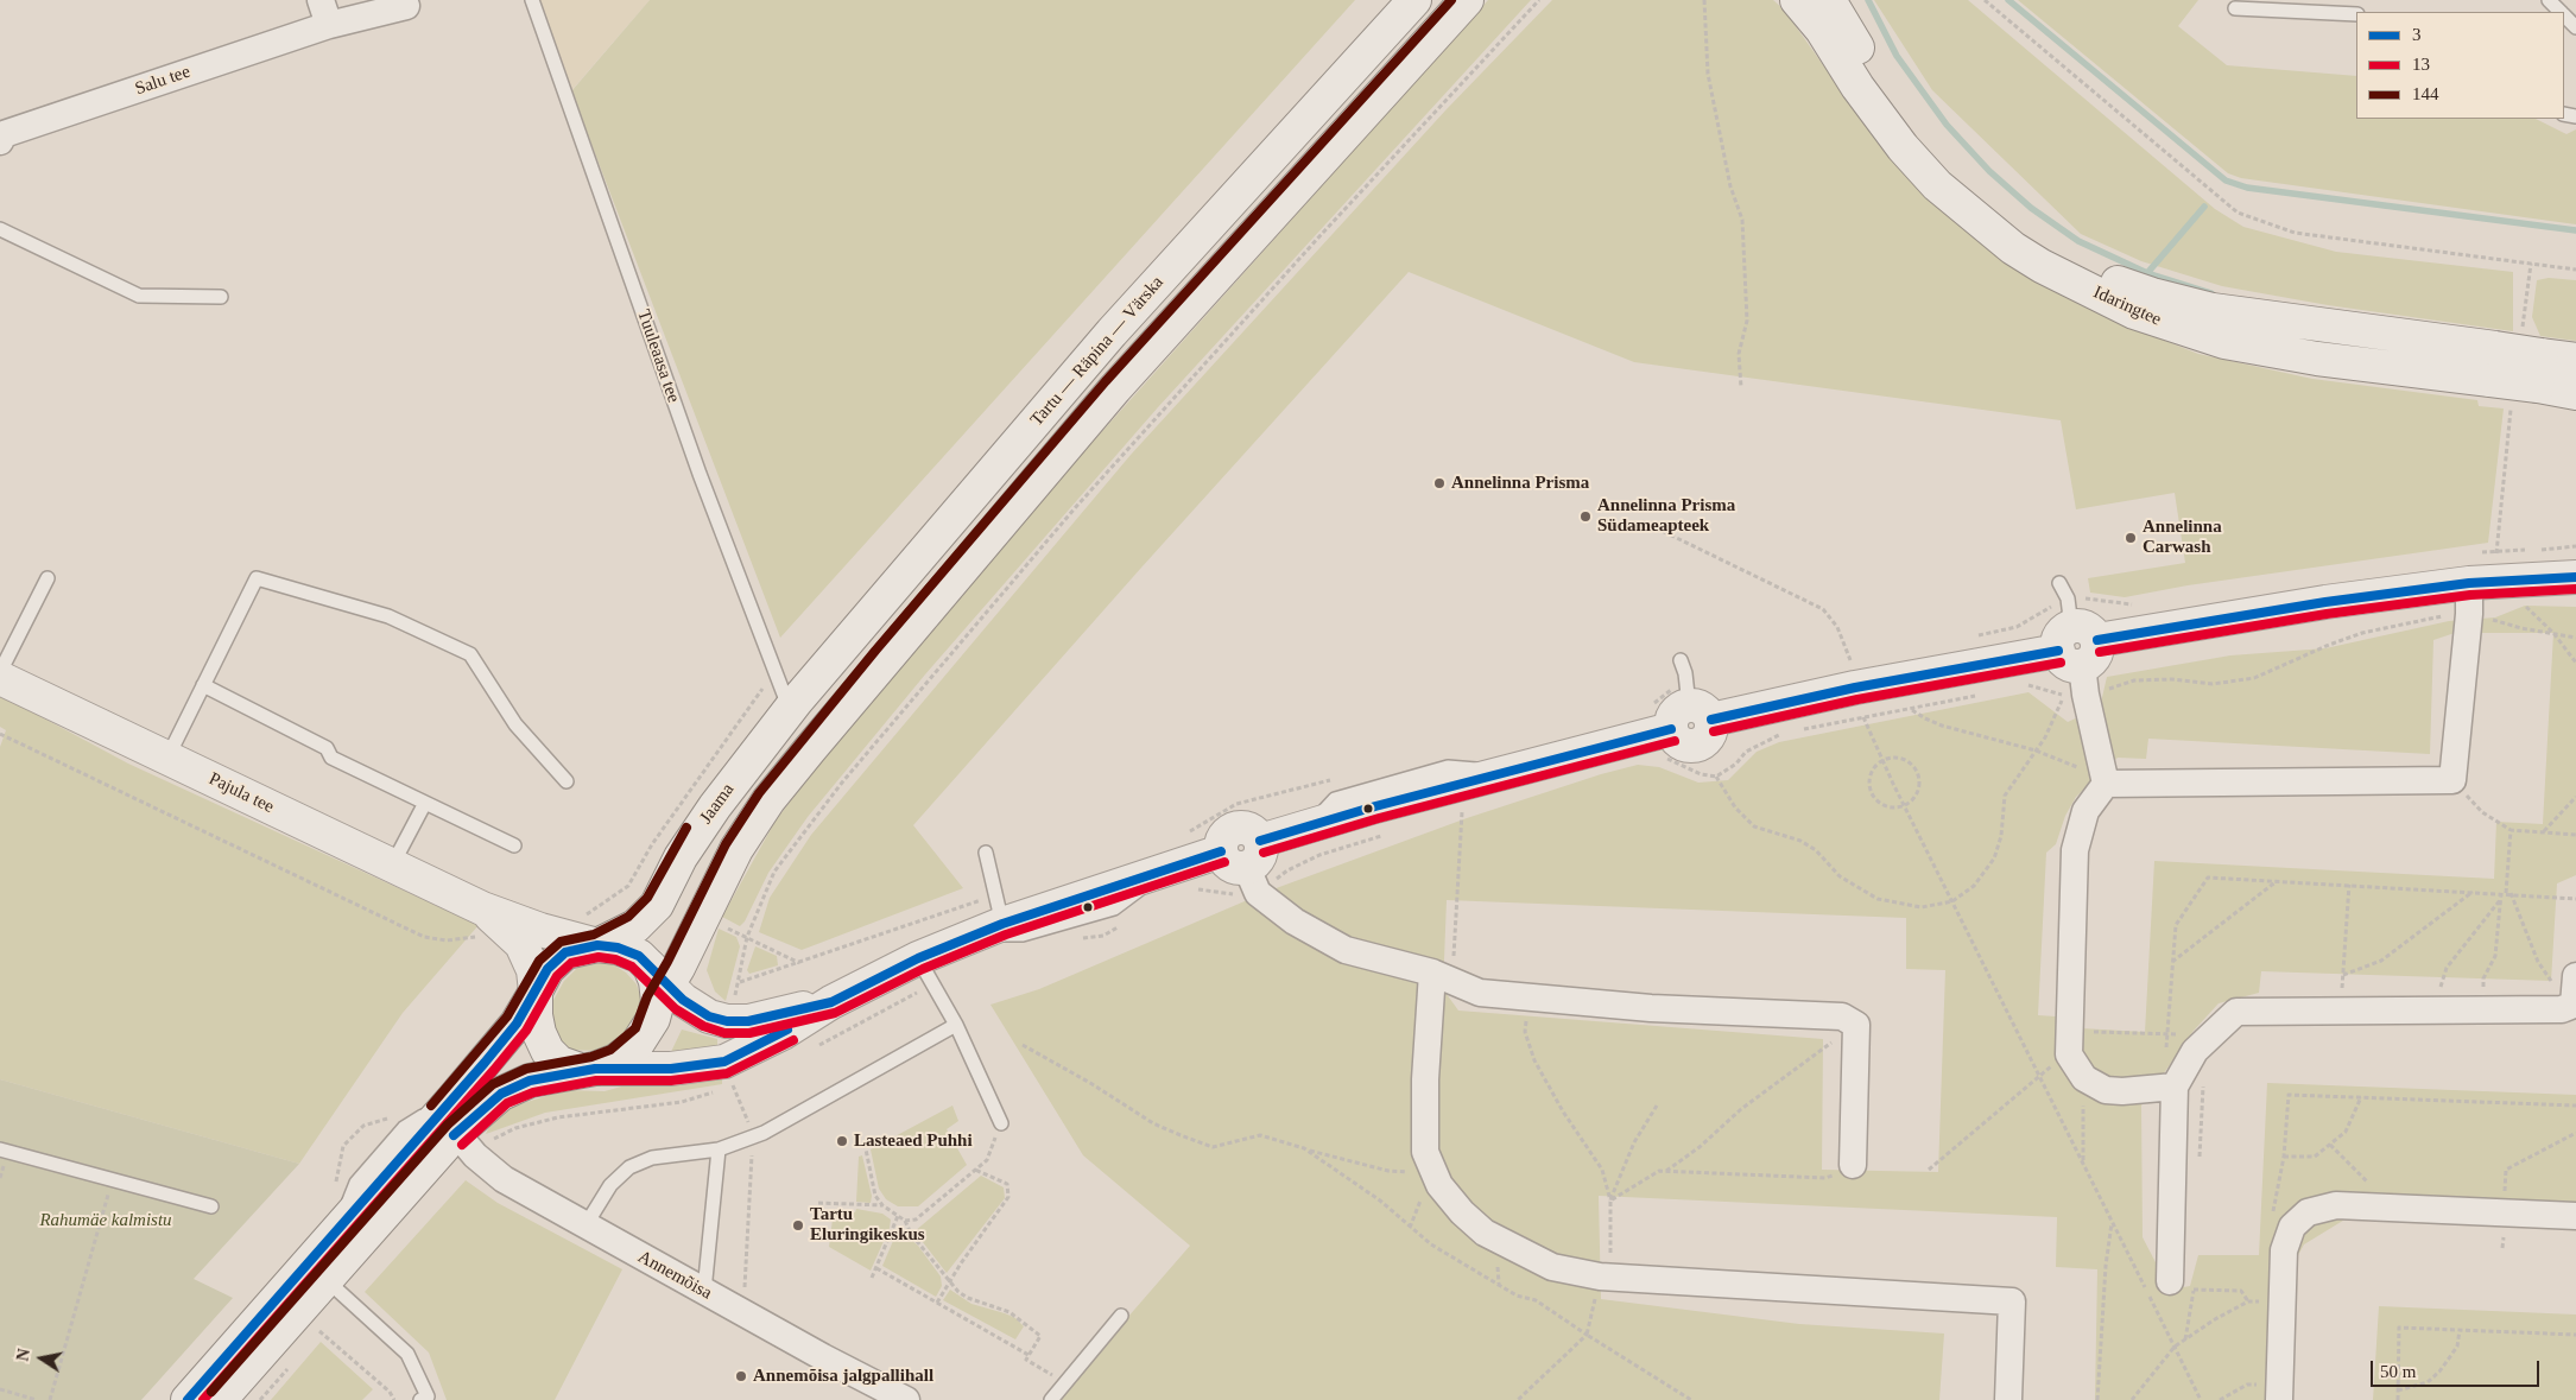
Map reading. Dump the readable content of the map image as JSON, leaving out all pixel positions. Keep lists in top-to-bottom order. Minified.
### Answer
{"streets":{"main road":["Idaringtee","Tartu — Räpina — Värska","Pajula tee","Jaama"],"street":["Salu tee","Annemõisa"],"lane":["Tuuleaasa tee"]},"crossings":[["Tartu — Räpina — Värska","Tuuleaasa tee"],["Tartu — Räpina — Värska","Jaama"],["Tuuleaasa tee","Jaama"]],"parks":["Rahumäe kalmistu"],"places":["Annelinna Prisma","Annelinna Prisma Südameapteek","Annelinna Carwash","Lasteaed Puhhi","Tartu Eluringikeskus","Annemõisa jalgpallihall"],"lines":["transit line 144","transit line 3","transit line 13"],"legend":["3","13","144"],"scale_bar":"50 m","north":"left"}
